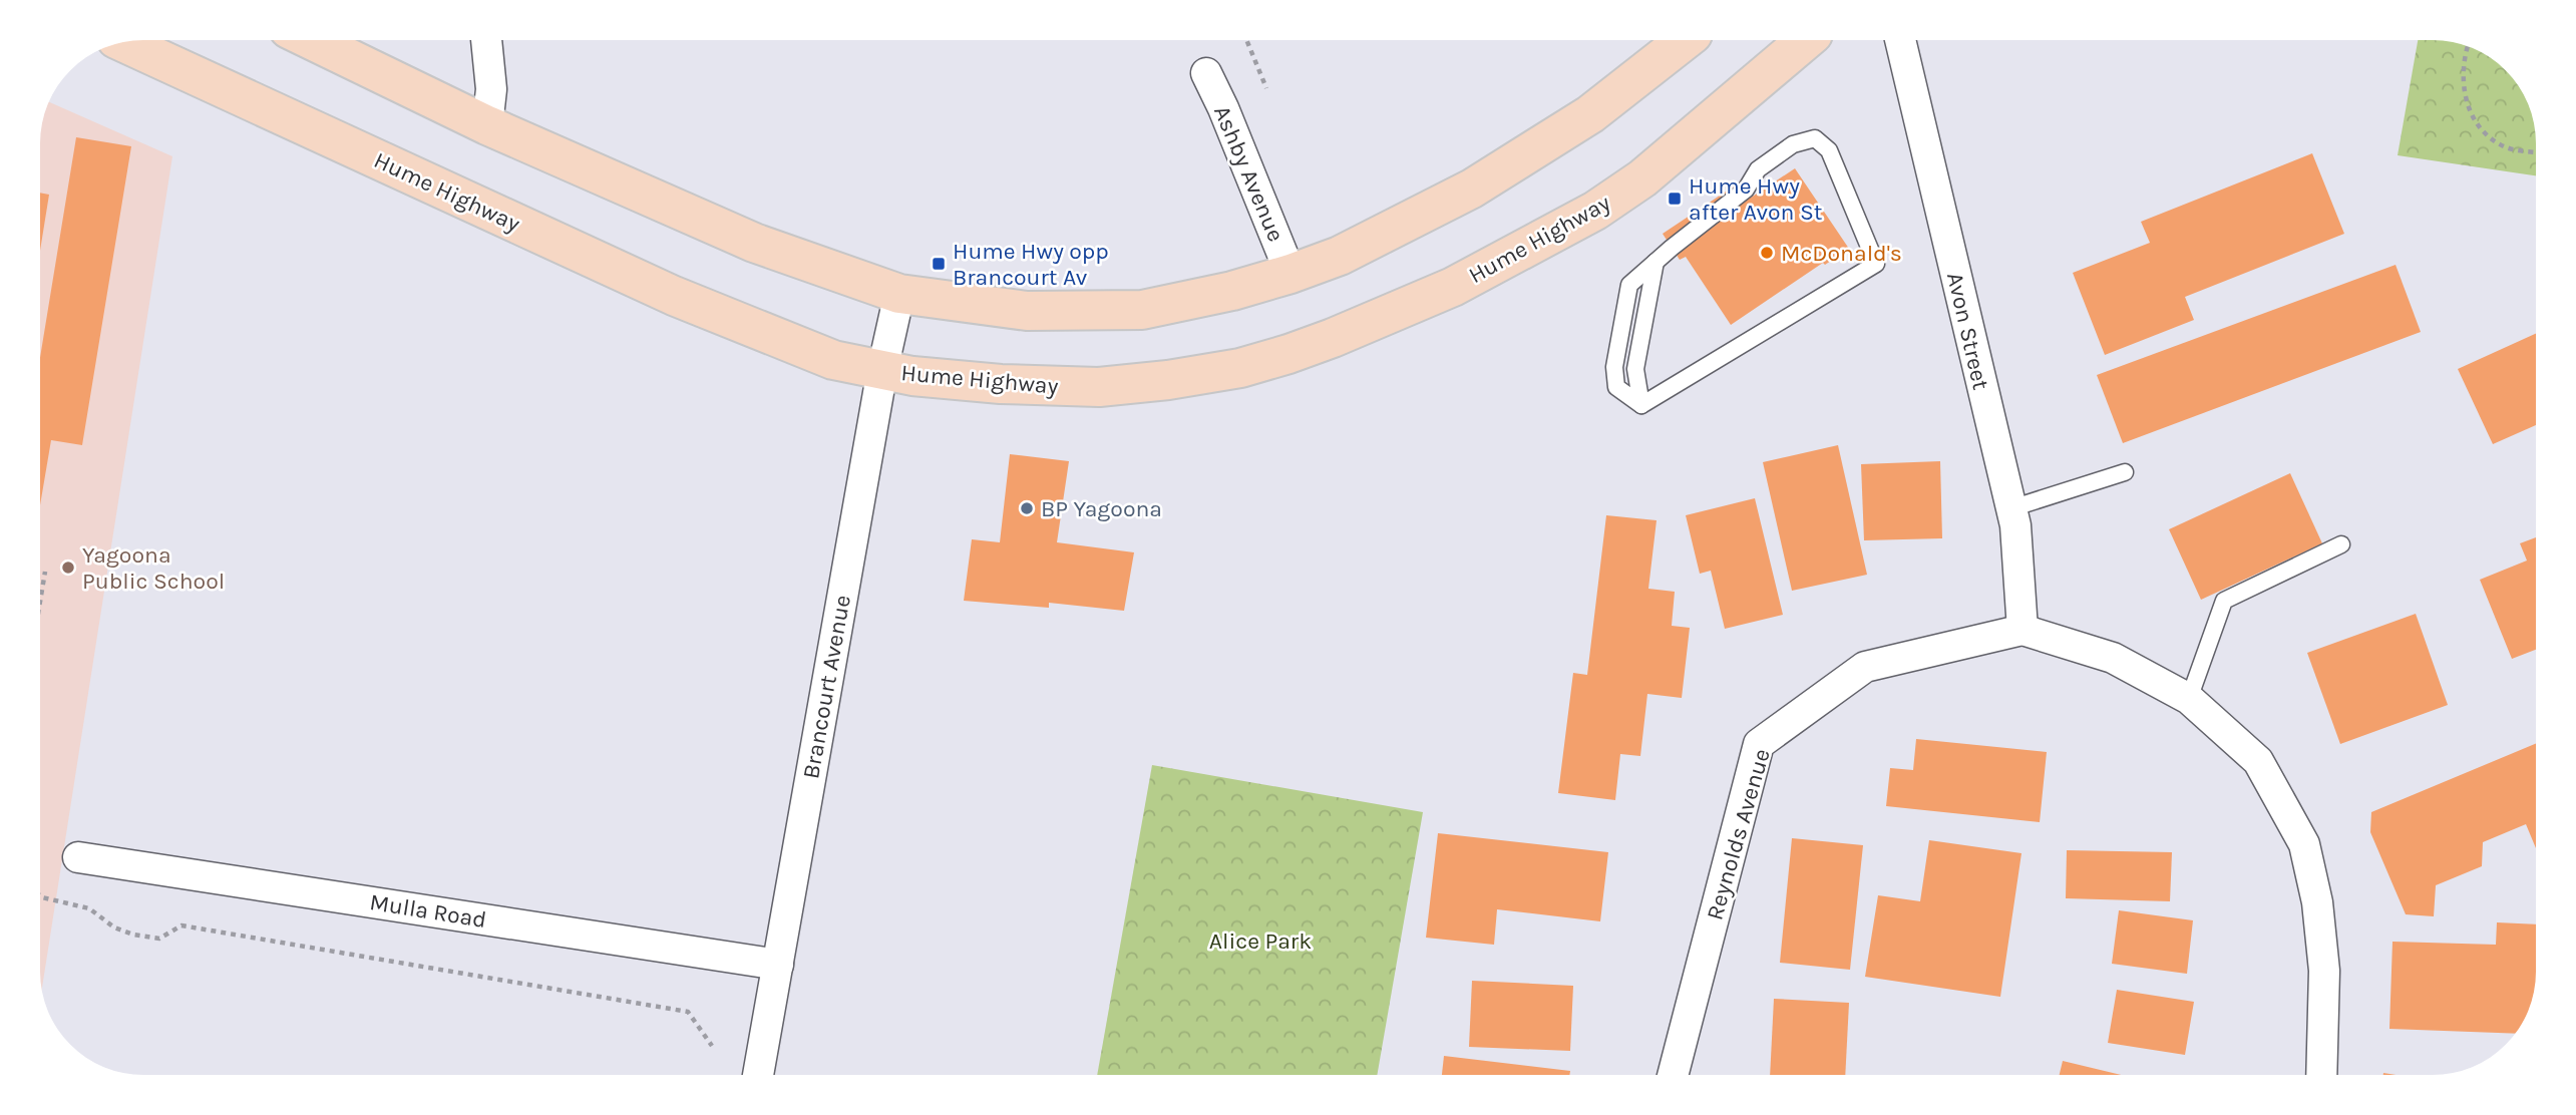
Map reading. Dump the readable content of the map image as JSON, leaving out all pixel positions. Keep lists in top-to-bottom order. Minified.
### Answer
{"streets":{"highway":["Hume Highway"],"street":["Ashby Avenue","Avon Street","Brancourt Avenue","Reynolds Avenue","Mulla Road"]},"crossings":[["Hume Highway","Brancourt Avenue"],["Avon Street","Reynolds Avenue"],["Brancourt Avenue","Mulla Road"]],"parks":["Alice Park"],"places":{"transit":["Hume Hwy after Avon St","Hume Hwy opp Brancourt Av"],"other":["McDonald's","BP Yagoona","Yagoona Public School"]}}
